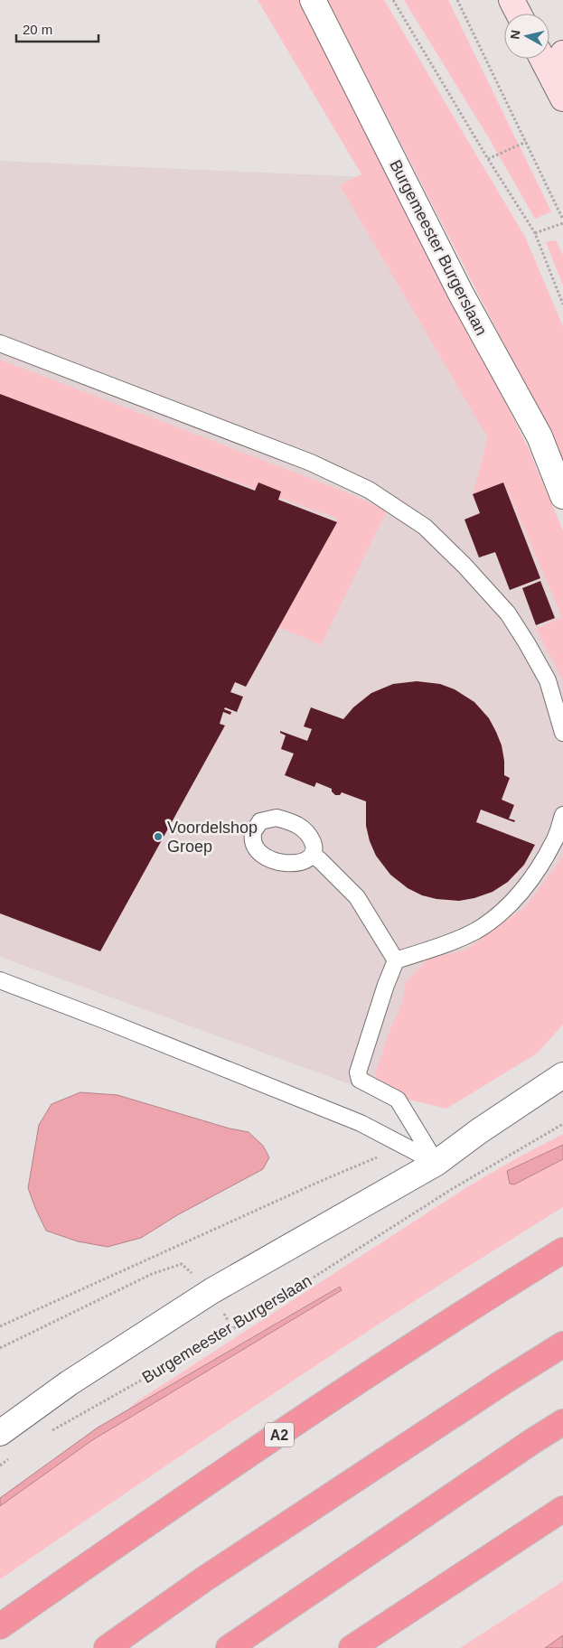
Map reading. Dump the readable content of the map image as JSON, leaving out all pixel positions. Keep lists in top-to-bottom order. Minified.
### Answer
{"streets":{"highway":["A2"],"street":["Burgemeester Burgerslaan"]},"places":["Voordelshop Groep"],"scale_bar":"20 m","north":"left"}
